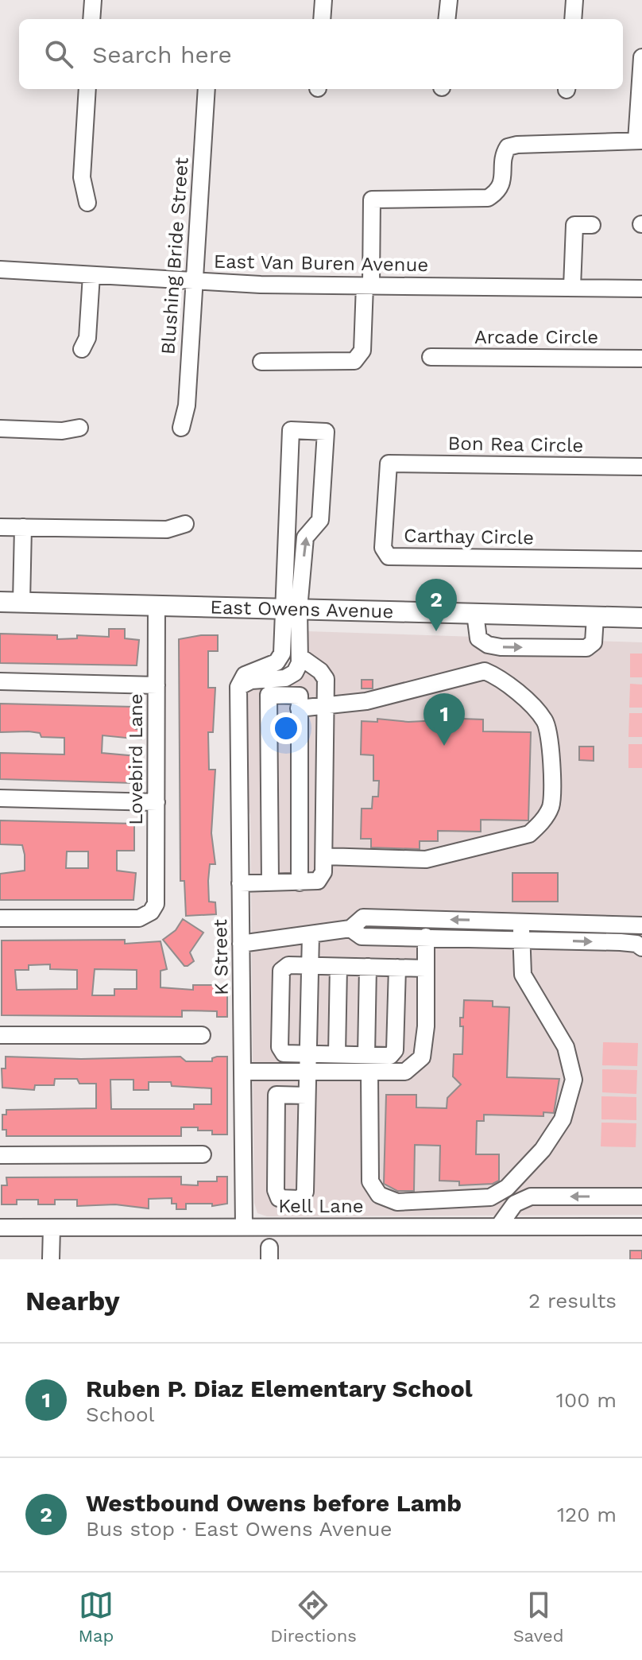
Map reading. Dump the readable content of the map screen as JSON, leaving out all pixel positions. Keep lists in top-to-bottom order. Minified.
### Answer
{"streets":{"main road":["East Owens Avenue"],"street":["Blushing Bride Street","East Van Buren Avenue","Arcade Circle","Bon Rea Circle","Carthay Circle","Lovebird Lane","K Street","Kell Lane"]},"crossings":[["Blushing Bride Street","East Van Buren Avenue"],["Bon Rea Circle","Carthay Circle"],["East Owens Avenue","Lovebird Lane"],["K Street","Kell Lane"]],"page":{"search":"Search here","pins":["2","1"],"heading":["Nearby","2 results"],"list":[{"mark":"1","name":"Ruben P. Diaz Elementary School","note":"School","value":"100 m"},{"mark":"2","name":"Westbound Owens before Lamb","note":"Bus stop · East Owens Avenue","value":"120 m"}],"nav":["Map","Directions","Saved"]}}
